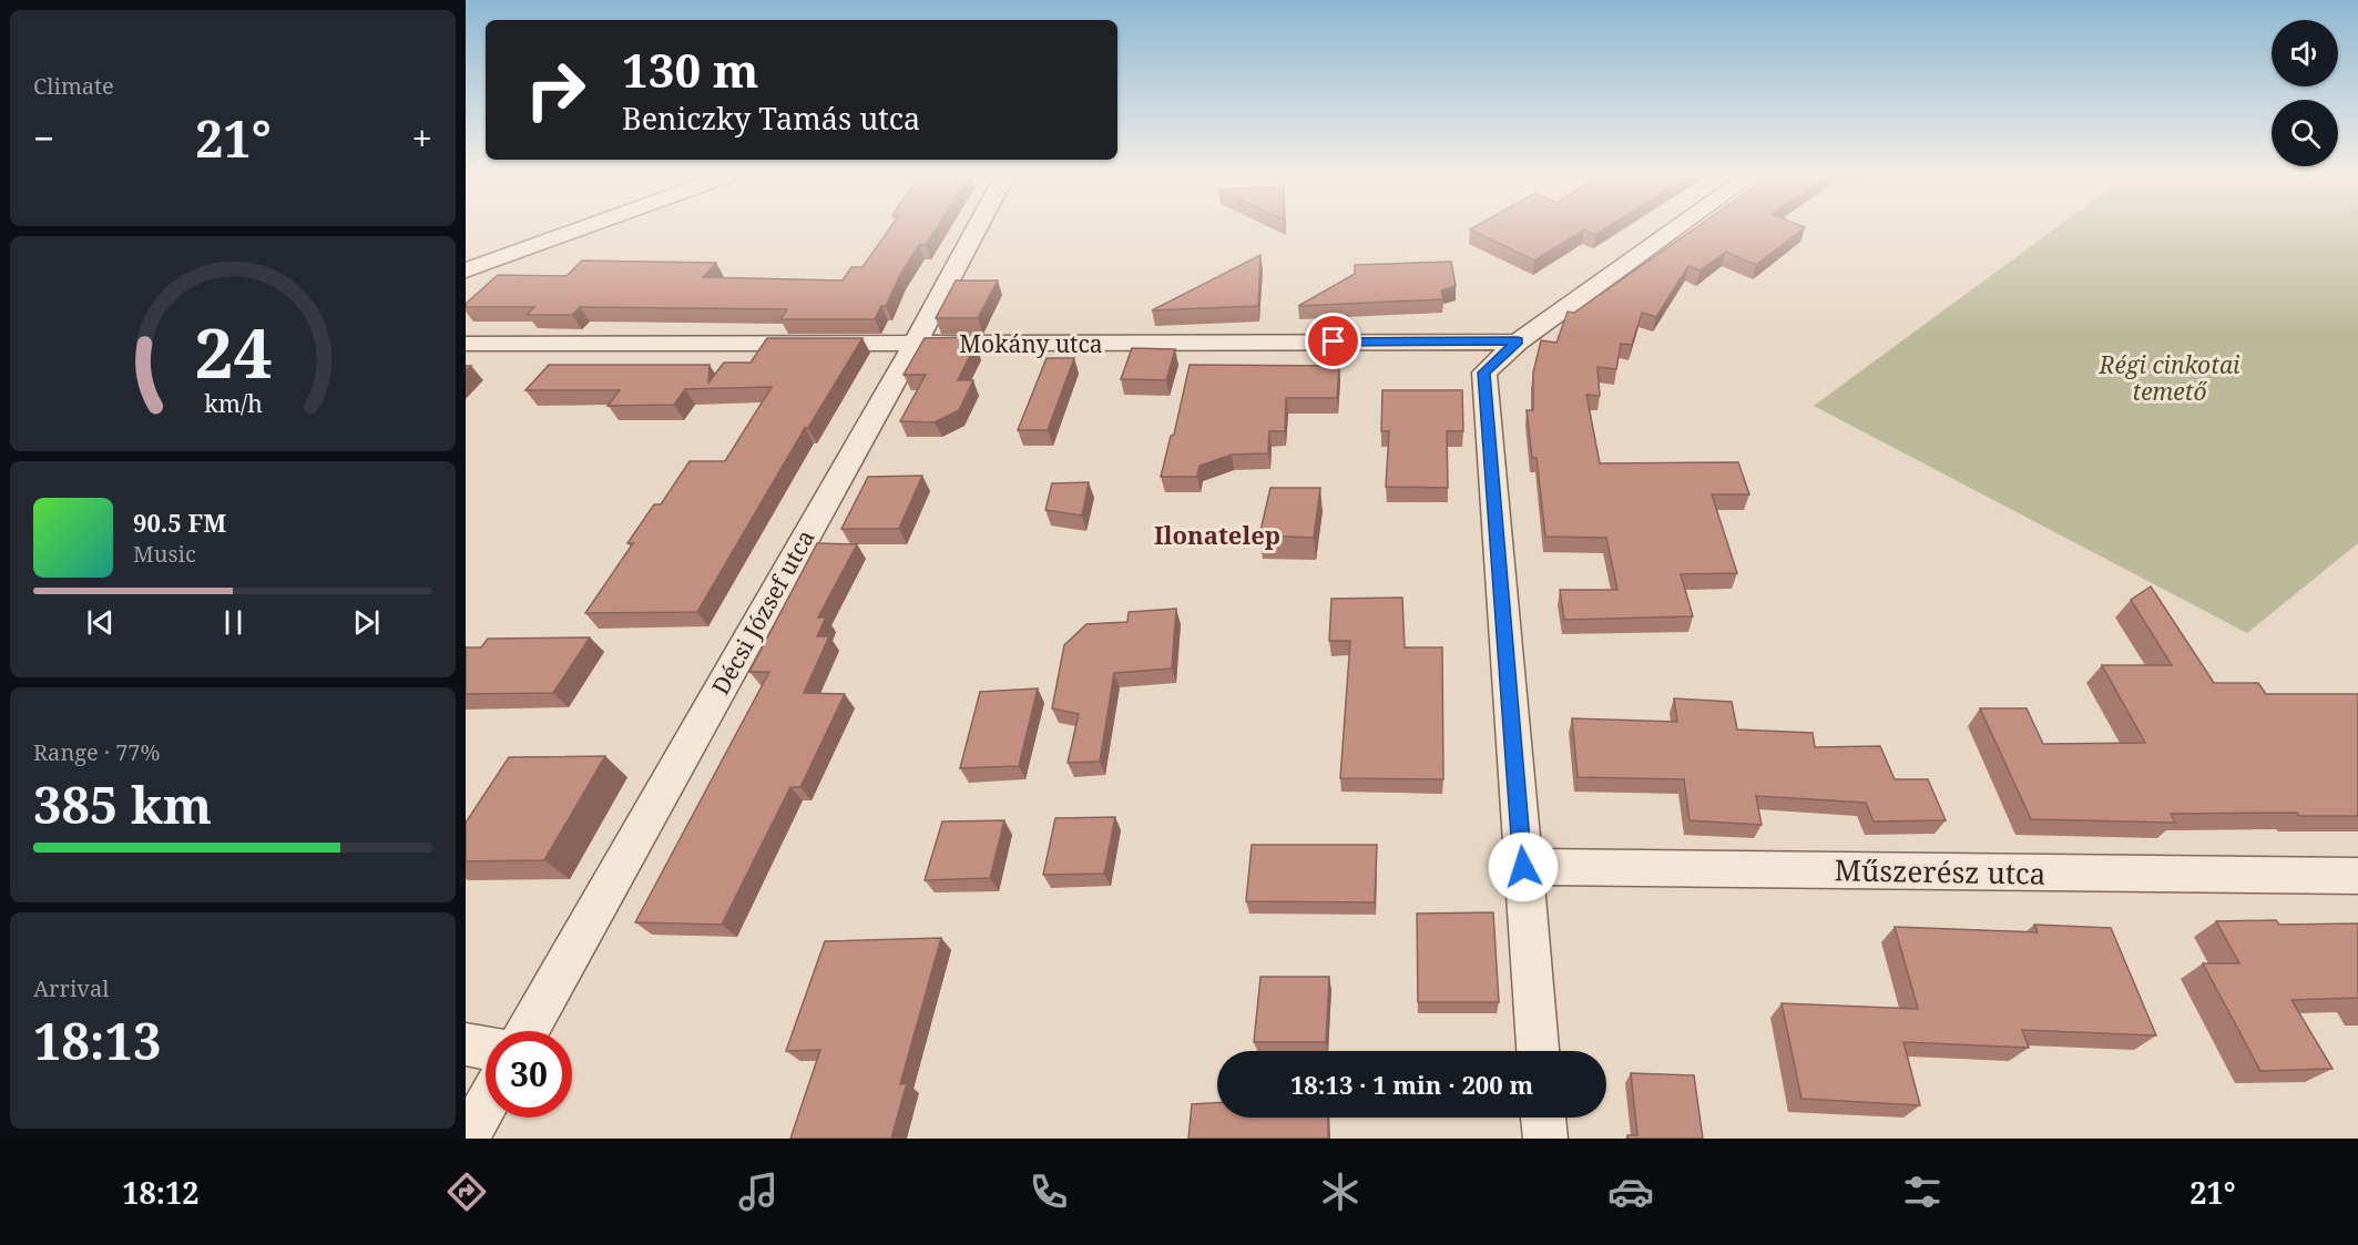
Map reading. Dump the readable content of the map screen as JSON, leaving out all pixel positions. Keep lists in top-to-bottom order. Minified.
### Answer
{"streets":{"street":["Mokány utca","Décsi József utca","Műszerész utca"]},"crossings":[["Mokány utca","Décsi József utca"]],"districts":["Ilonatelep"],"parks":["Régi cinkotai temető"],"page":{"tile":["Climate",["Range · 77%","385 km"],["Arrival","18:13"]],"turn":["130 m","Beniczky Tamás utca"],"heat":["−","21°","+"],"song":["90.5 FM","Music"],"limit":"30","trip":"18:13 · 1 min · 200 m","tabs":["18:12","21°"],"gauge":["24","km/h"]}}
